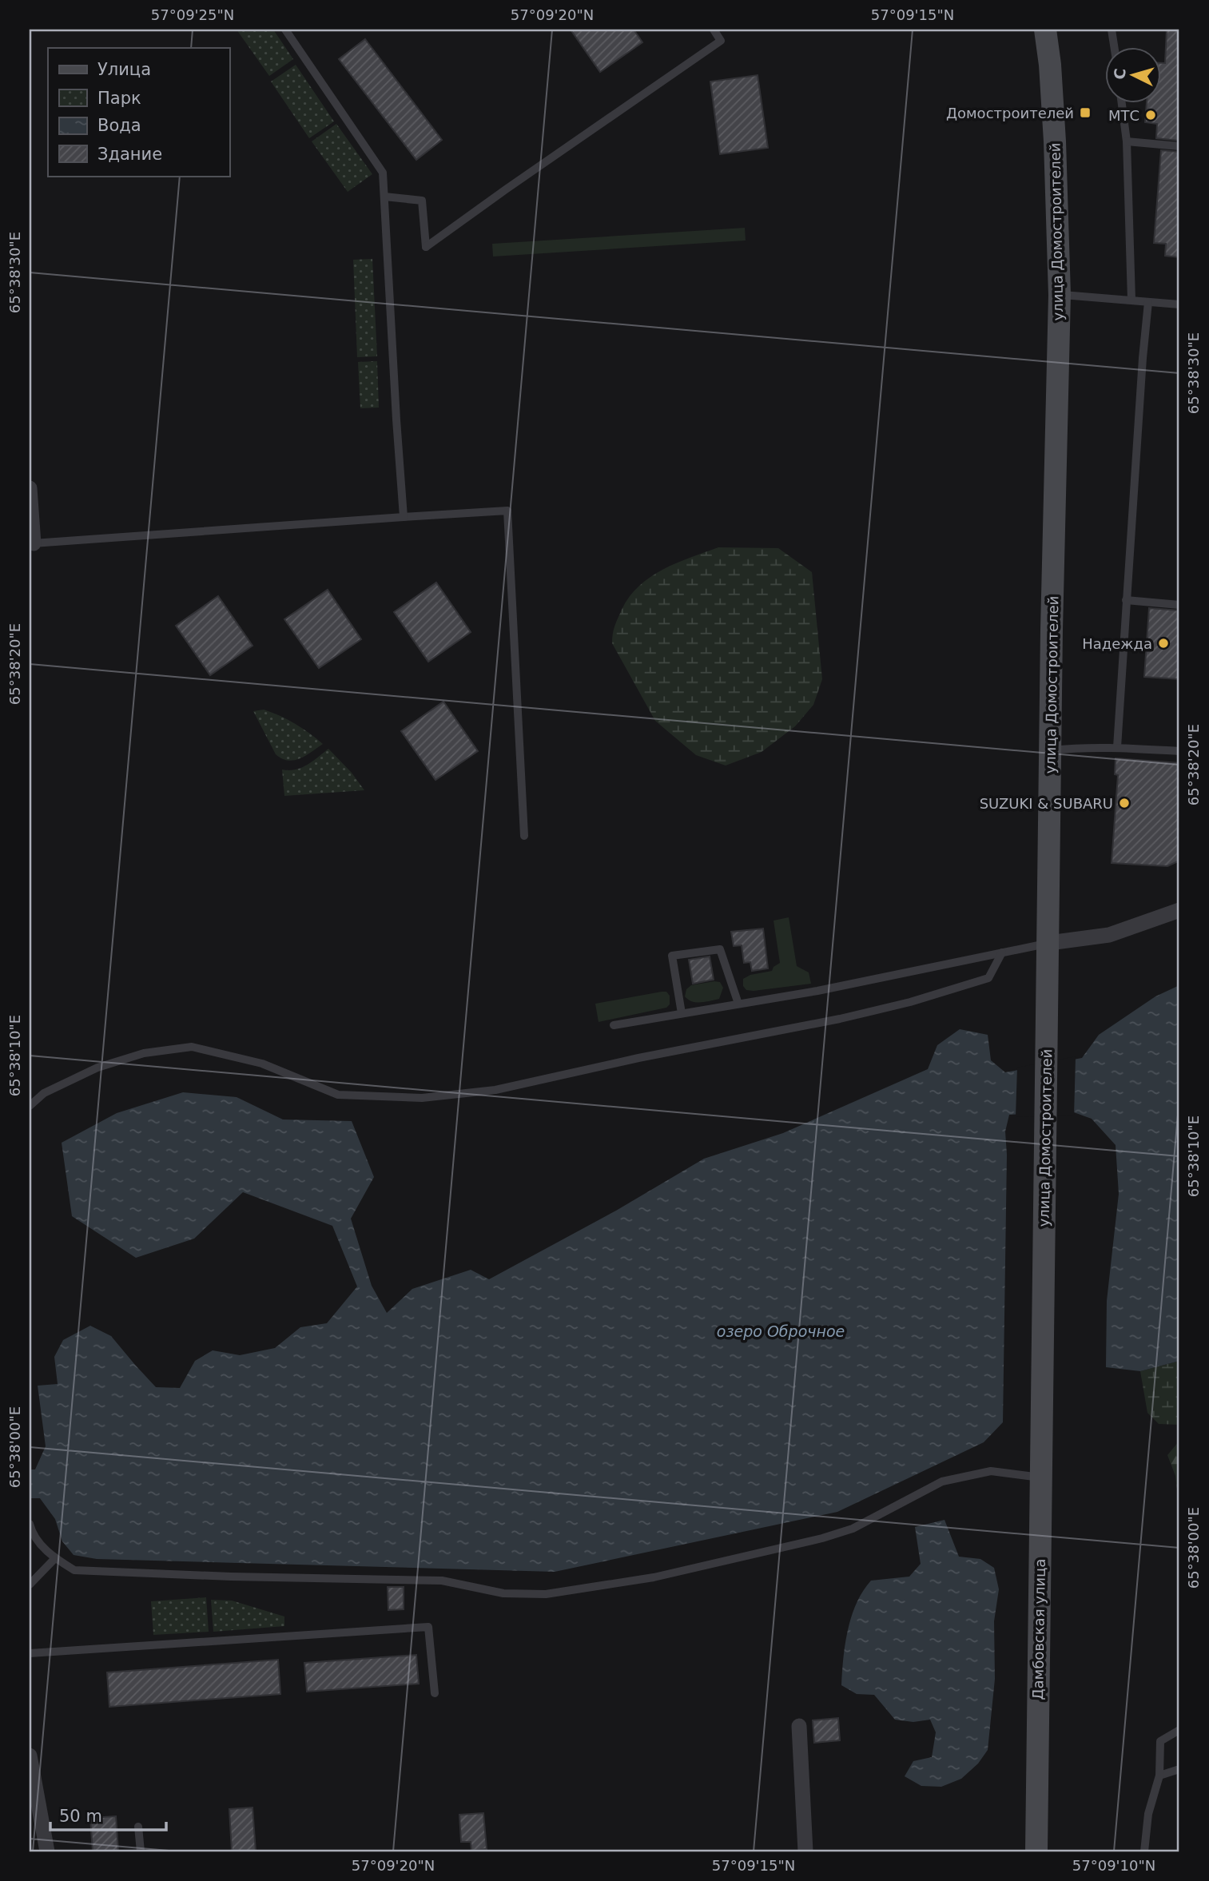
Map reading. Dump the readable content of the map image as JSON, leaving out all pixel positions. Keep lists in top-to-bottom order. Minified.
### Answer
{"streets":{"main road":["улица Домостроителей","Дамбовская улица"]},"crossings":[["улица Домостроителей","Дамбовская улица"]],"water":["озеро Оброчное"],"places":{"transit":["Домостроителей"],"other":["МТС","Надежда","SUZUKI & SUBARU"]},"legend":["Улица","Парк","Вода","Здание"],"scale_bar":"50 m","north":"left","coordinates":["57°09'25\"N","57°09'20\"N","57°09'15\"N","65°38'30\"E","65°38'20\"E","65°38'10\"E","65°38'00\"E","57°09'10\"N"]}
